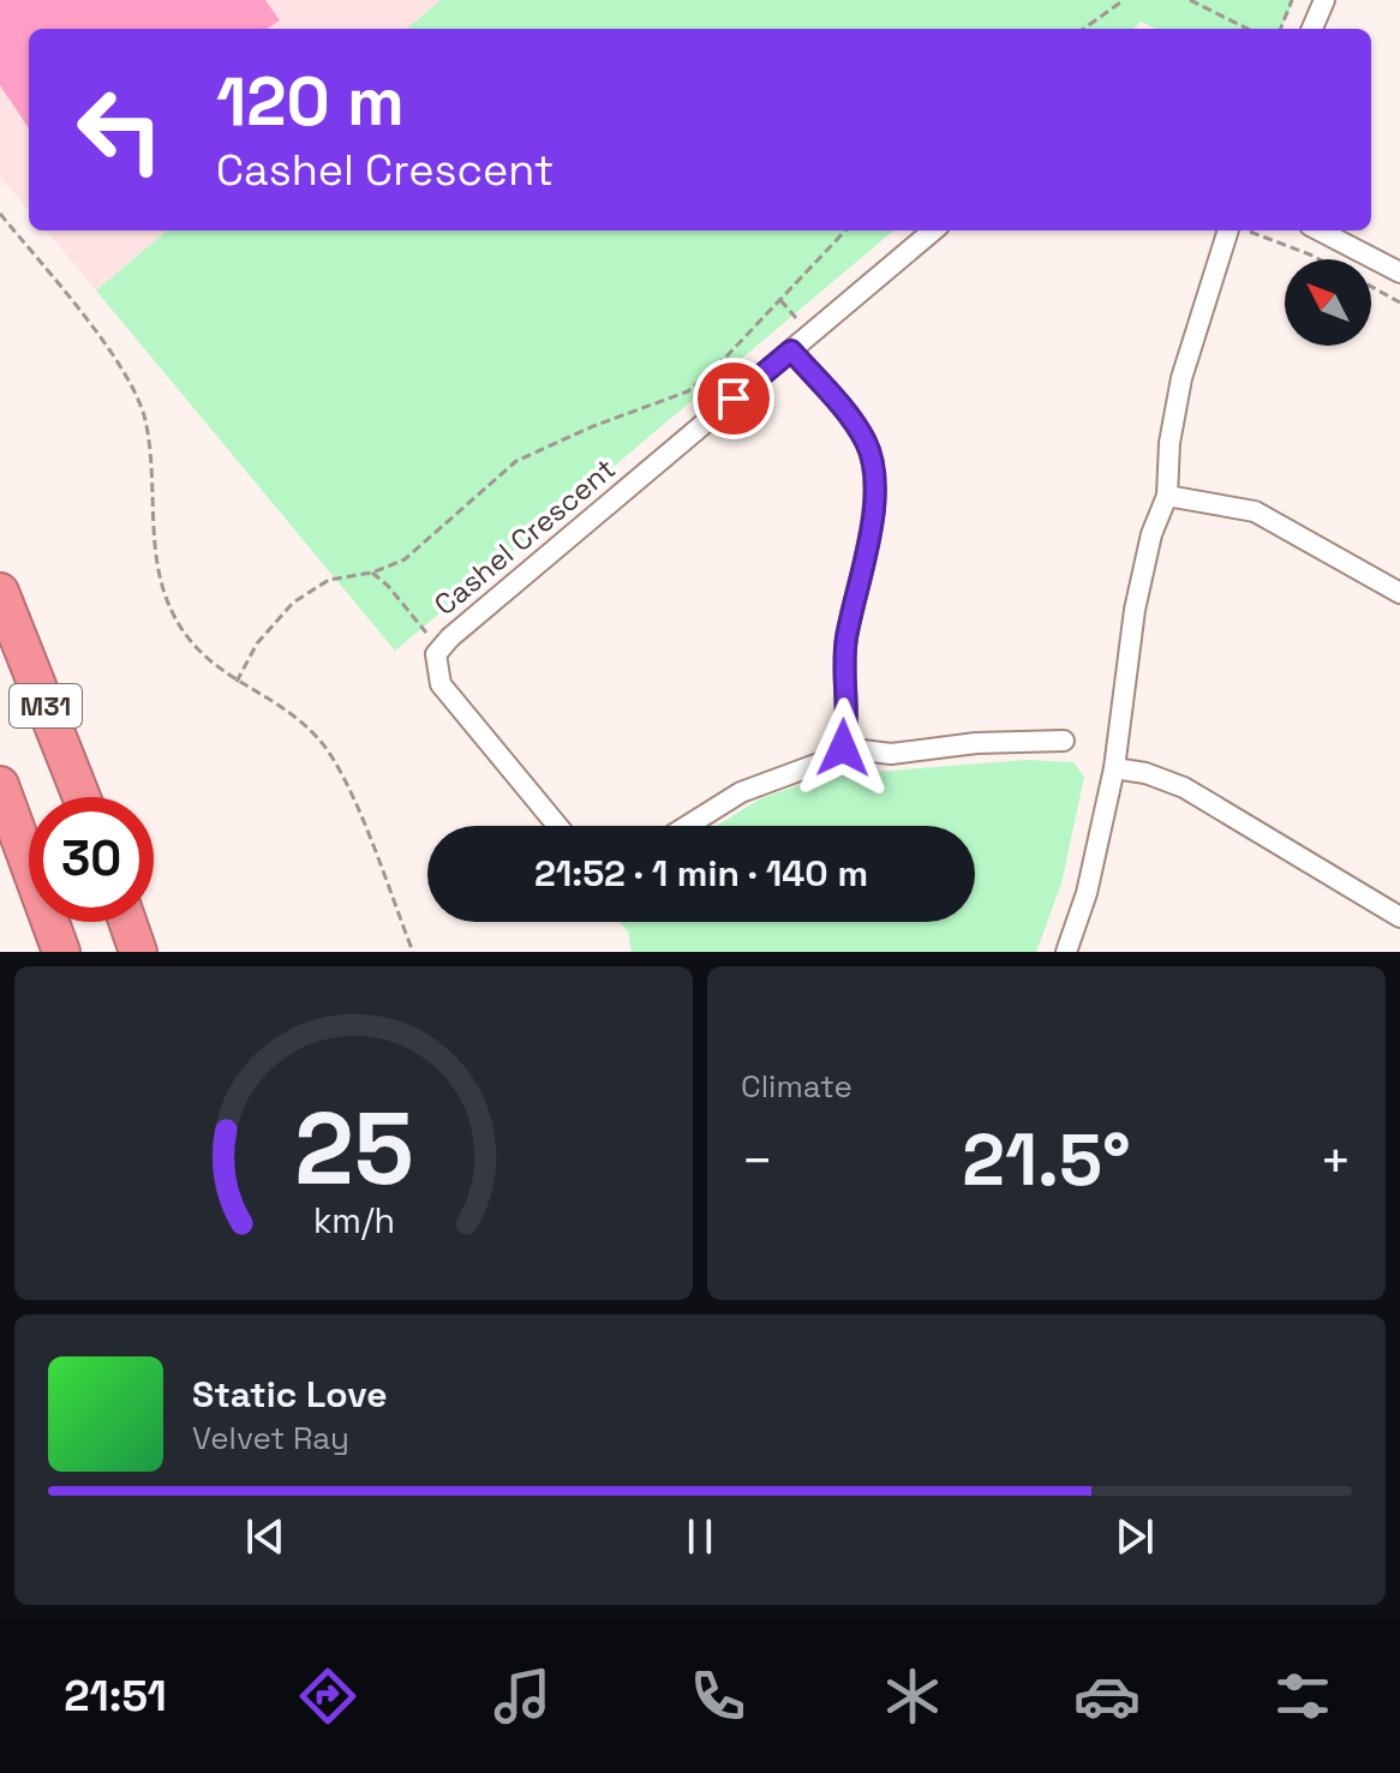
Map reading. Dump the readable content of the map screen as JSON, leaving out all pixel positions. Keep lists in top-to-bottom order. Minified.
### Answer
{"streets":{"highway":["M31"],"street":["Cashel Crescent"]},"north":"top left","page":{"turn":["120 m","Cashel Crescent"],"limit":"30","trip":"21:52 · 1 min · 140 m","tile":"Climate","heat":["−","21.5°","+"],"song":["Static Love","Velvet Ray"],"tabs":"21:51","gauge":["25","km/h"]}}
